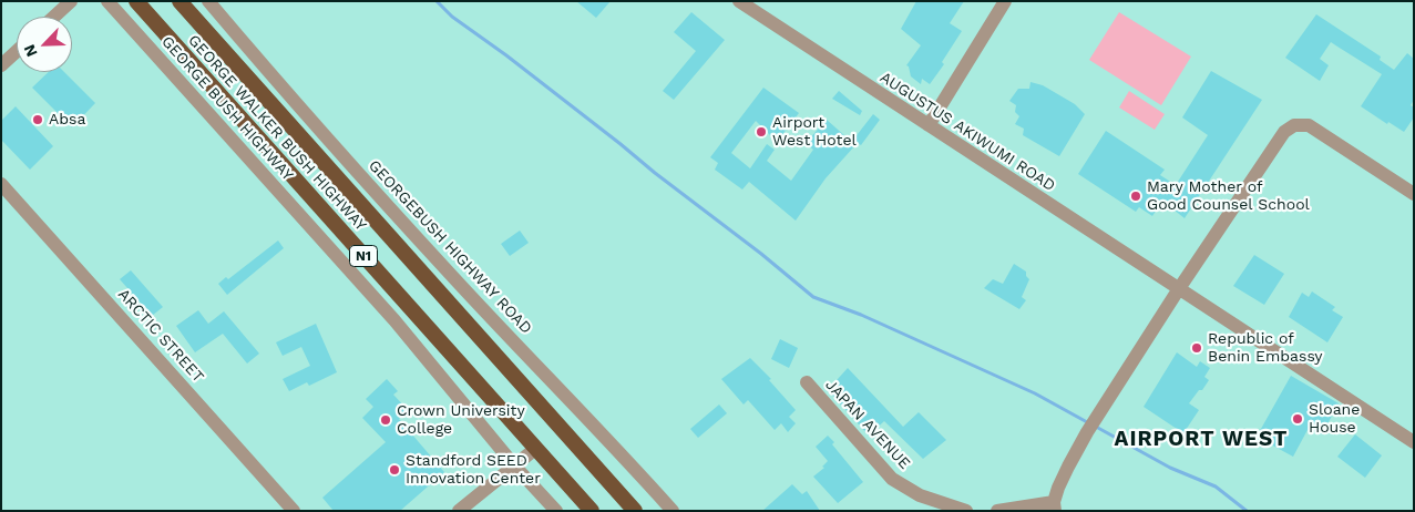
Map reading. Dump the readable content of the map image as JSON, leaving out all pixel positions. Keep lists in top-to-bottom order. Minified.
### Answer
{"streets":{"highway":["GEORGE WALKER BUSH HIGHWAY","N1"],"street":["GEORGE BUSH HIGHWAY","AUGUSTUS AKIWUMI ROAD","GEORGEBUSH HIGHWAY ROAD","ARCTIC STREET","JAPAN AVENUE"]},"districts":["AIRPORT WEST"],"places":["Absa","Airport West Hotel","Mary Mother of Good Counsel School","Republic of Benin Embassy","Sloane House","Crown University College","Standford SEED Innovation Center"],"north":"bottom left"}
